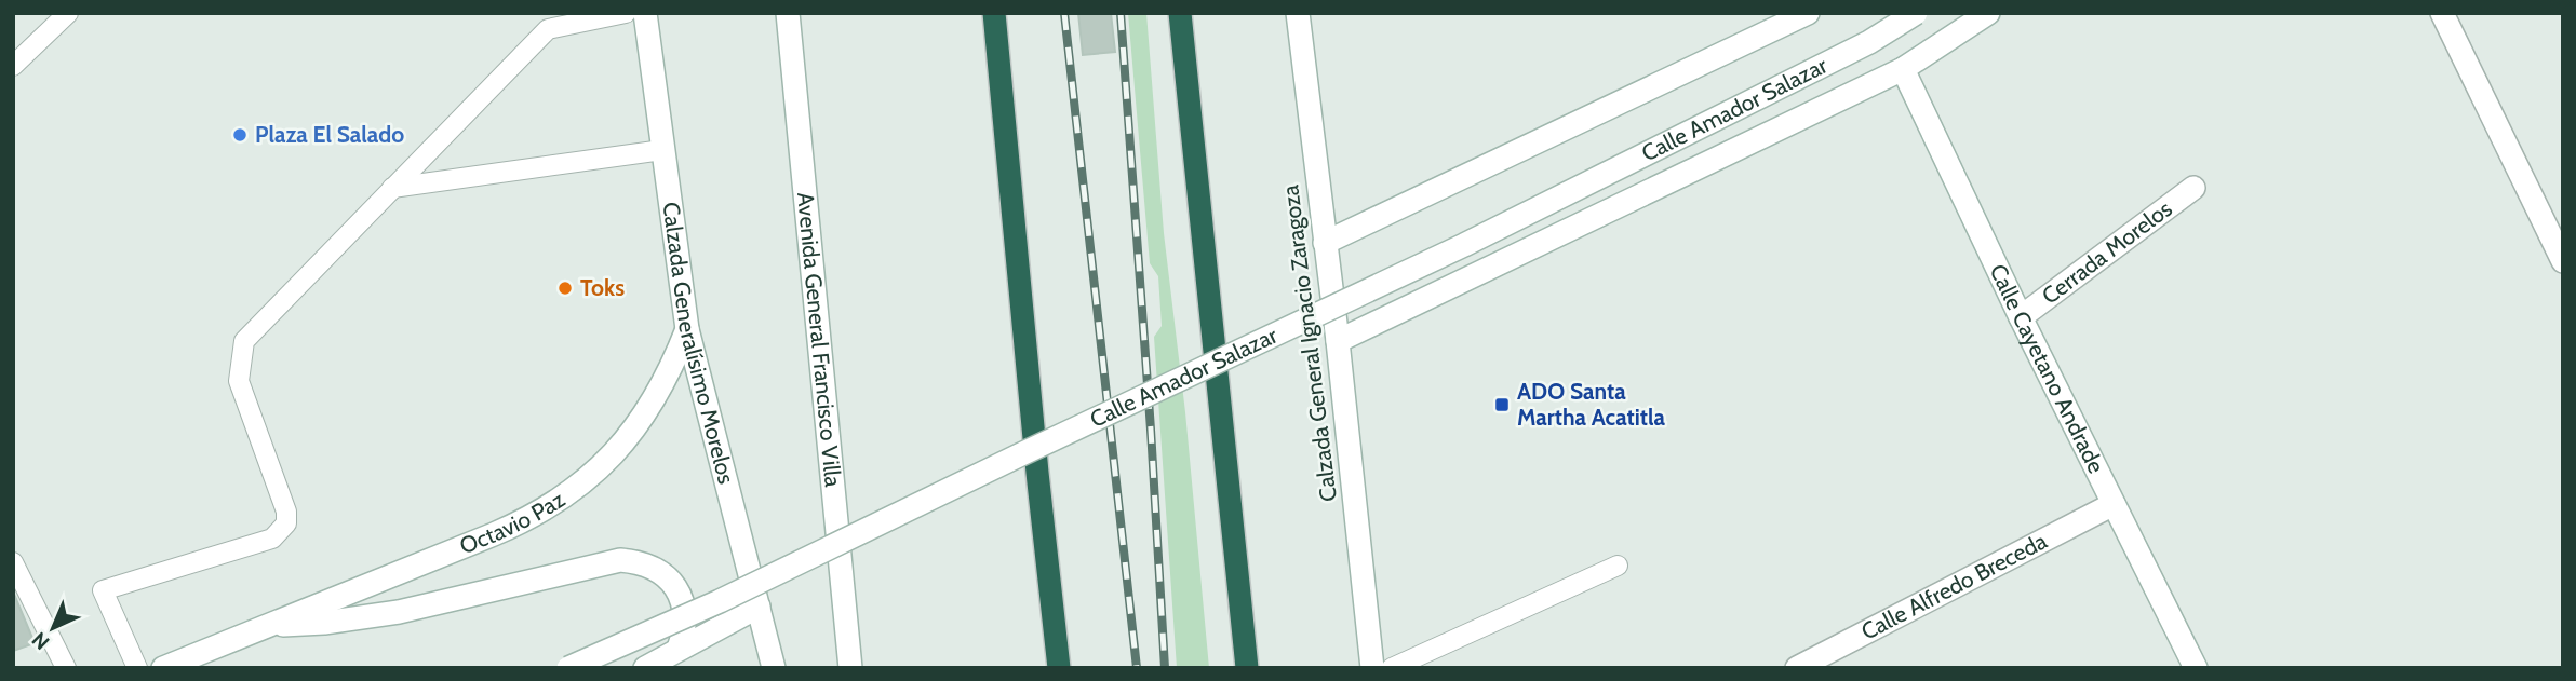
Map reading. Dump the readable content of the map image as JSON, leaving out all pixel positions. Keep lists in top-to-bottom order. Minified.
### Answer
{"streets":{"street":["Calle Amador Salazar","Cerrada Morelos","Avenida General Francisco Villa","Calzada Generalísimo Morelos","Calzada General Ignacio Zaragoza","Calle Cayetano Andrade","Octavio Paz","Calle Alfredo Breceda"]},"crossings":[["Calle Amador Salazar","Calzada General Ignacio Zaragoza"],["Calle Amador Salazar","Calle Cayetano Andrade"],["Cerrada Morelos","Calle Cayetano Andrade"],["Calzada Generalísimo Morelos","Octavio Paz"],["Calle Cayetano Andrade","Calle Alfredo Breceda"]],"places":{"other":["Plaza El Salado","Toks"],"transit":["ADO Santa Martha Acatitla"]},"north":"bottom left"}
